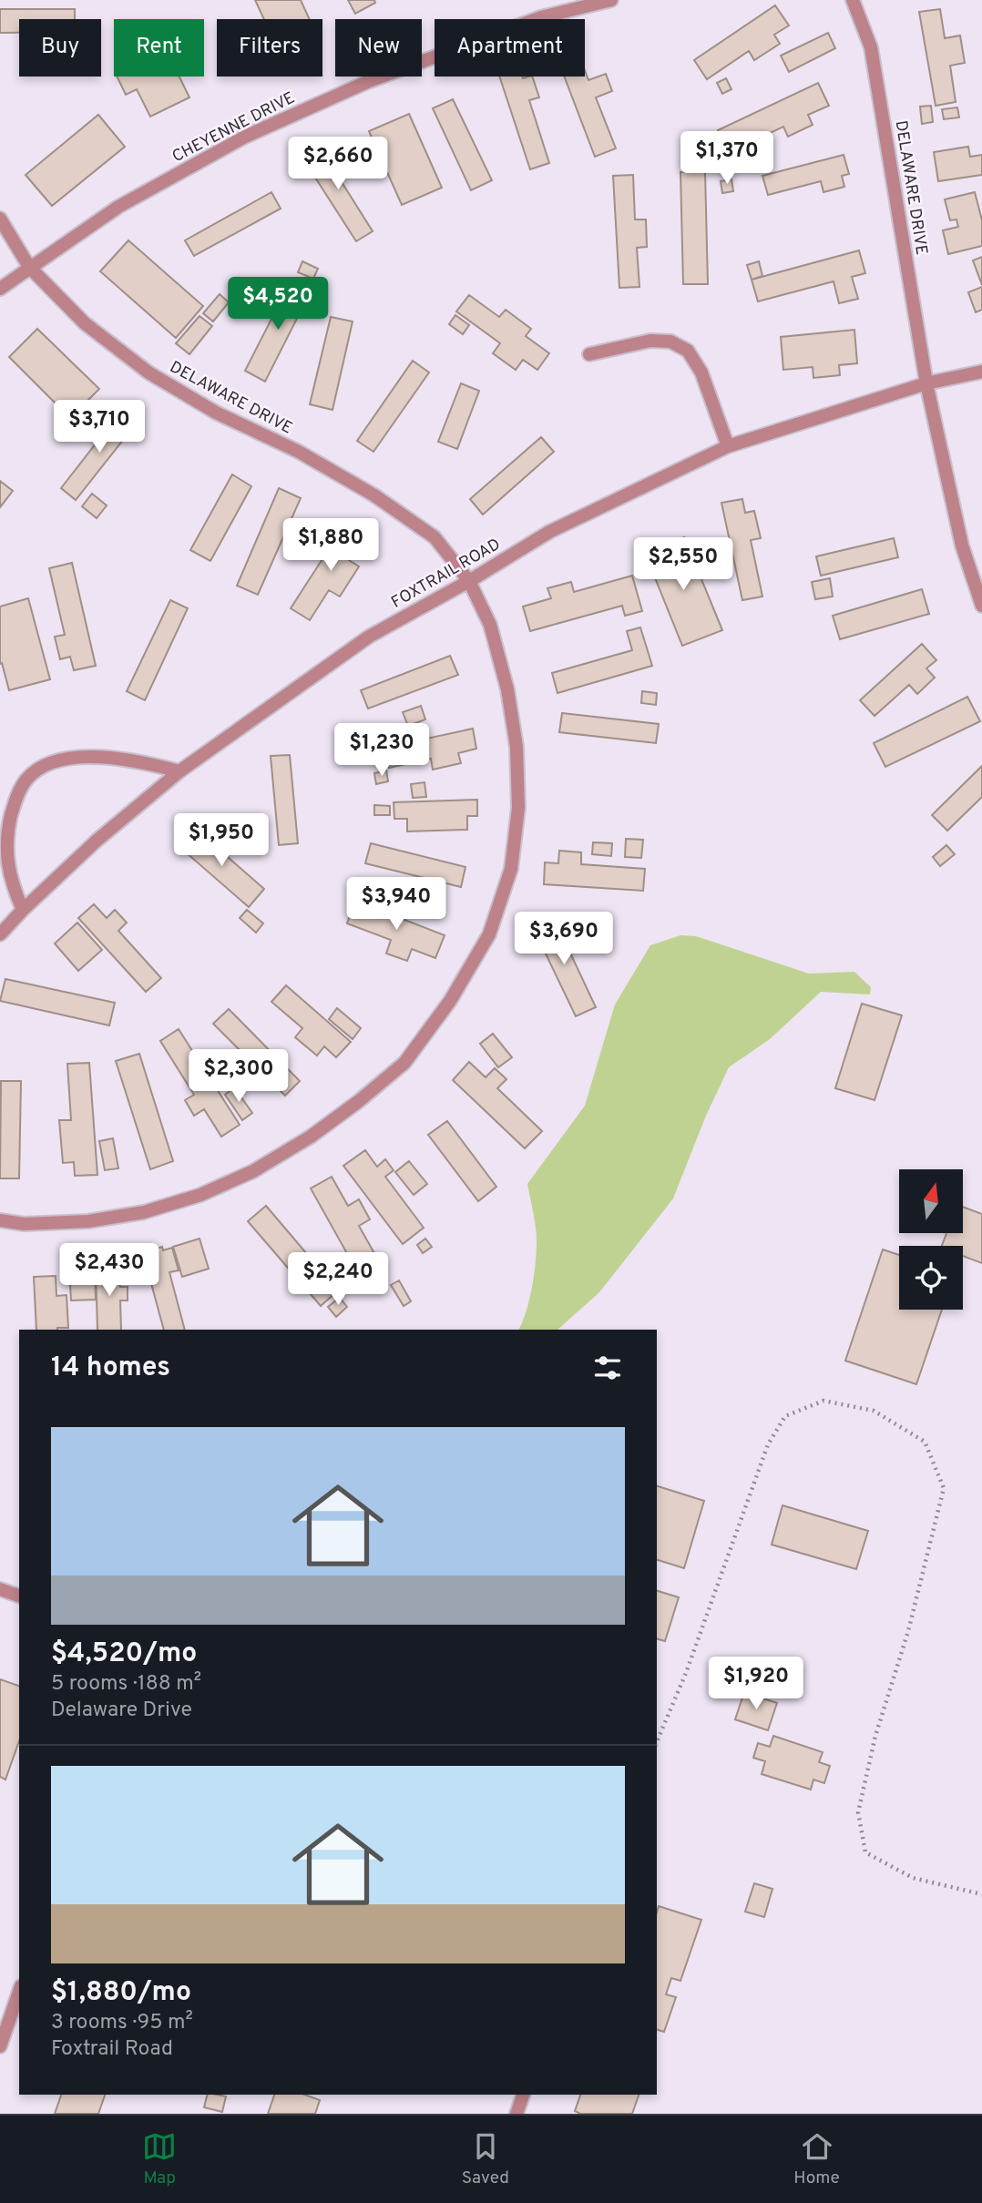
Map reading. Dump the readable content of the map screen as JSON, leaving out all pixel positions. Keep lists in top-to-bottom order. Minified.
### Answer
{"streets":{"street":["CHEYENNE DRIVE","DELAWARE DRIVE","FOXTRAIL ROAD"]},"crossings":[["CHEYENNE DRIVE","DELAWARE DRIVE"],["DELAWARE DRIVE","FOXTRAIL ROAD"]],"north":"top","page":{"chip":["Buy","Rent","Filters","New","Apartment"],"price":["$1,370","$2,660","$4,520","$3,710","$1,880","$2,550","$1,230","$1,950","$3,940","$3,690","$2,300","$2,430","$2,240","$1,920"],"heading":"14 homes","list":[{"name":"$4,520/mo","note":"5 rooms · 188 m² · Delaware Drive"},{"name":"$1,880/mo","note":"3 rooms · 95 m² · Foxtrail Road"}],"tabs":["Map","Saved","Home"]}}
